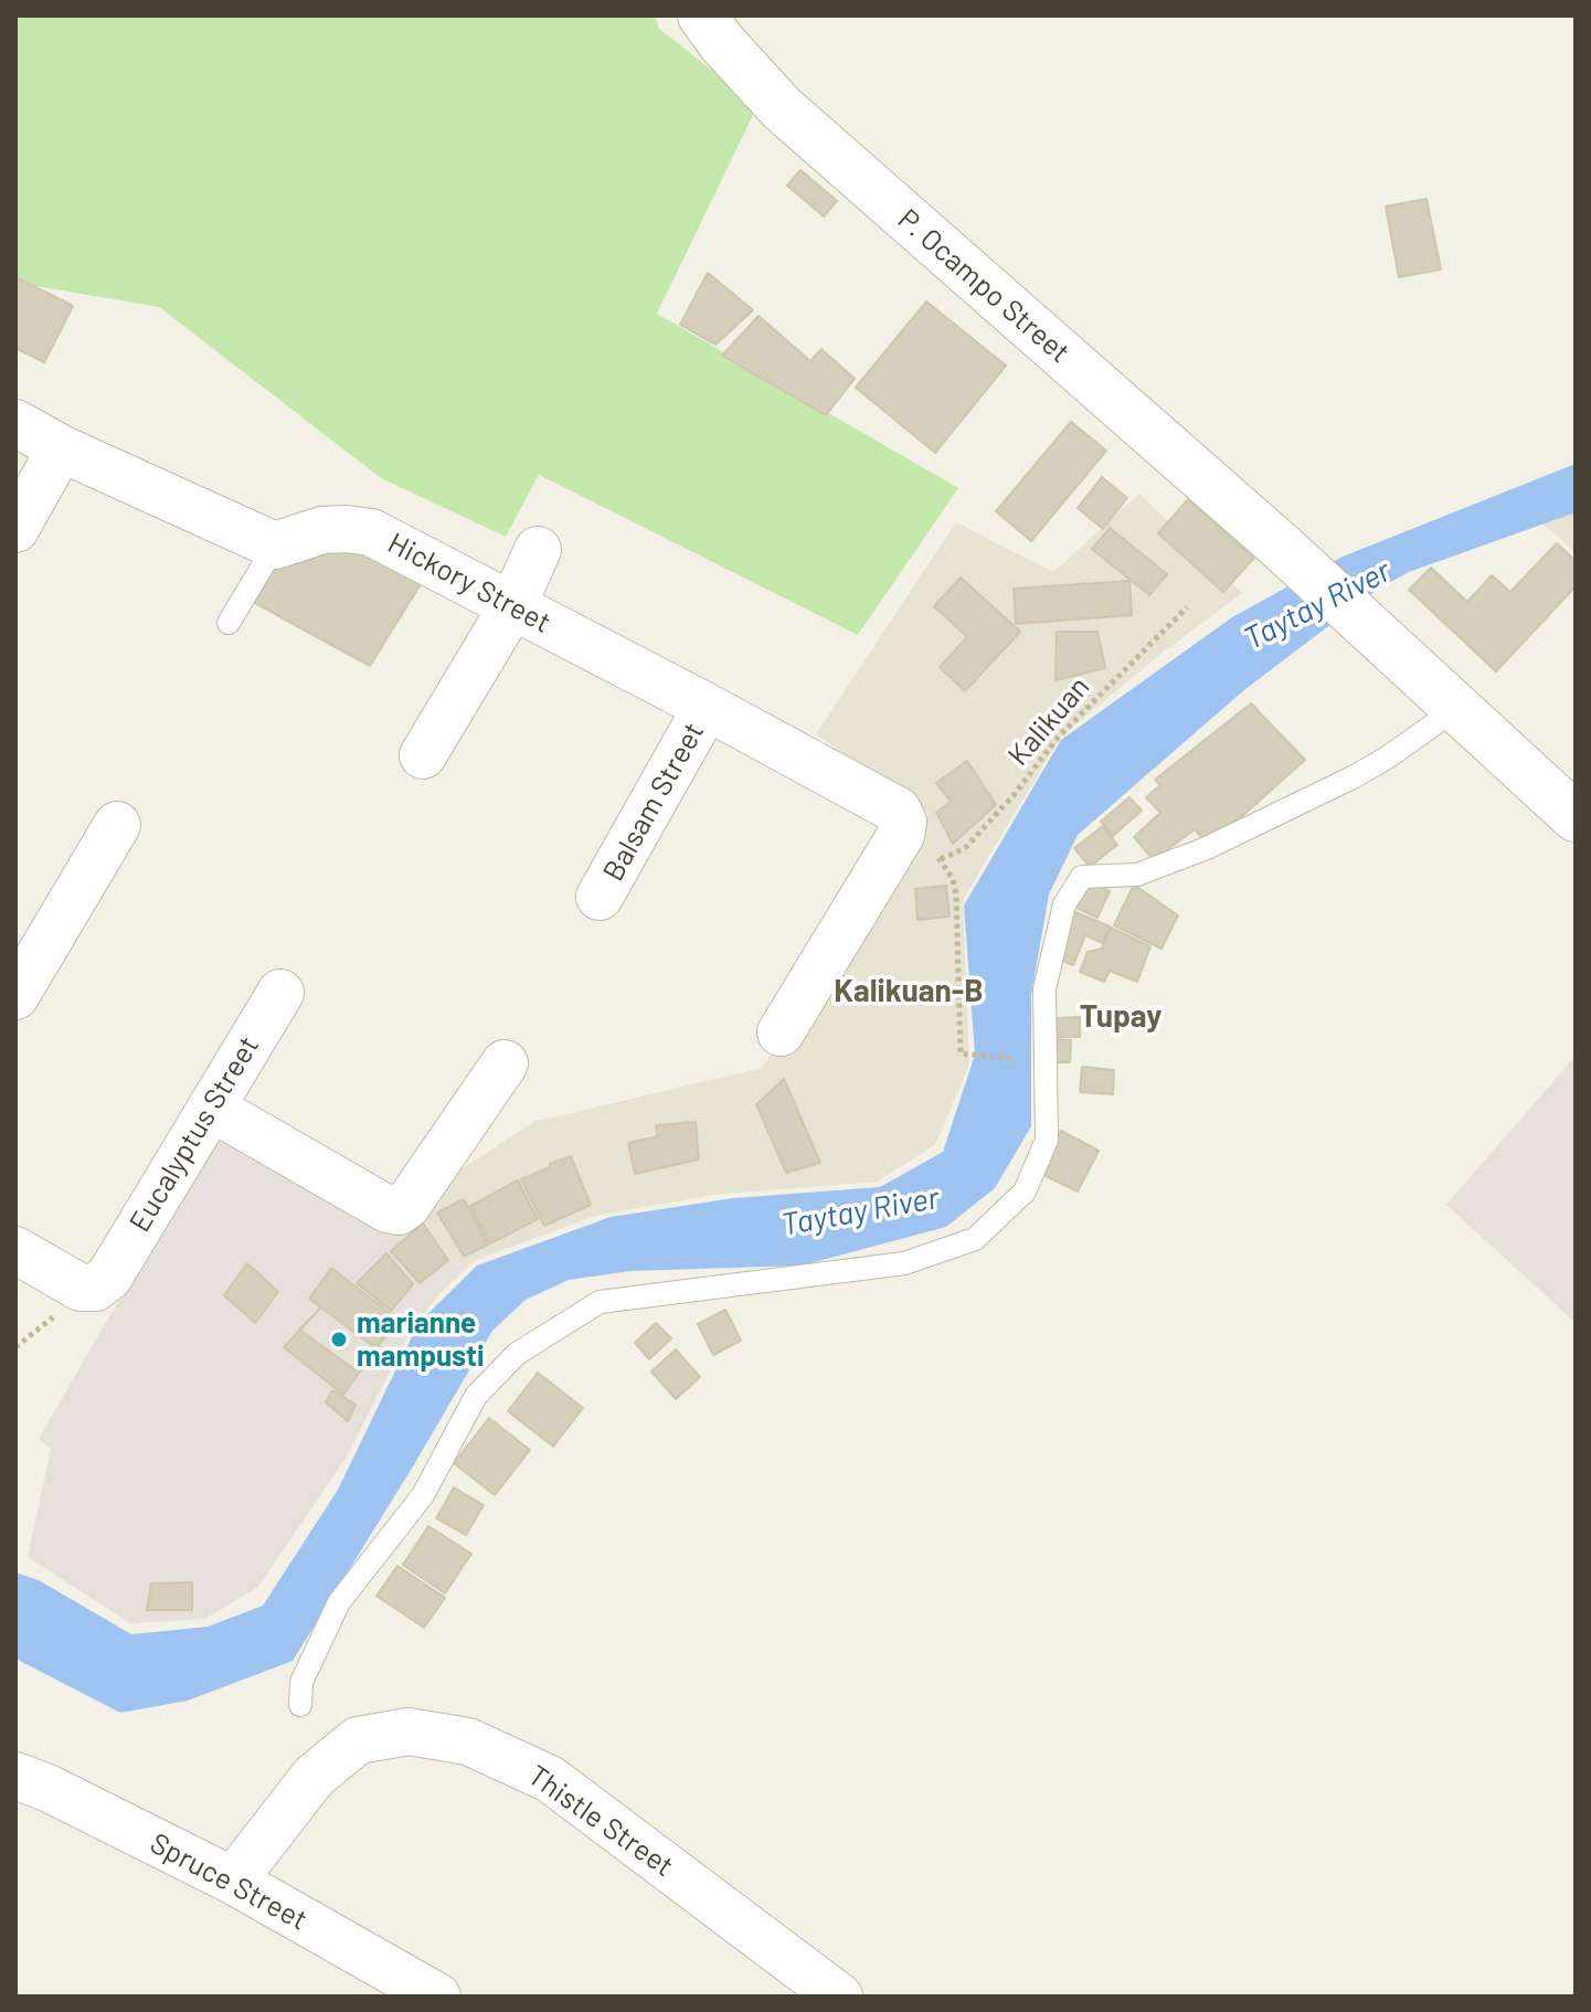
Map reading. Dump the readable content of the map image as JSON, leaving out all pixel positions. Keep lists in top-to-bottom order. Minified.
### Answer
{"streets":{"street":["P. Ocampo Street","Hickory Street","Balsam Street","Eucalyptus Street","Thistle Street","Spruce Street"],"path":["Kalikuan"]},"crossings":[["Hickory Street","Balsam Street"],["Thistle Street","Spruce Street"]],"districts":["Kalikuan-B","Tupay"],"water":["Taytay River"],"places":["marianne mampusti"]}
